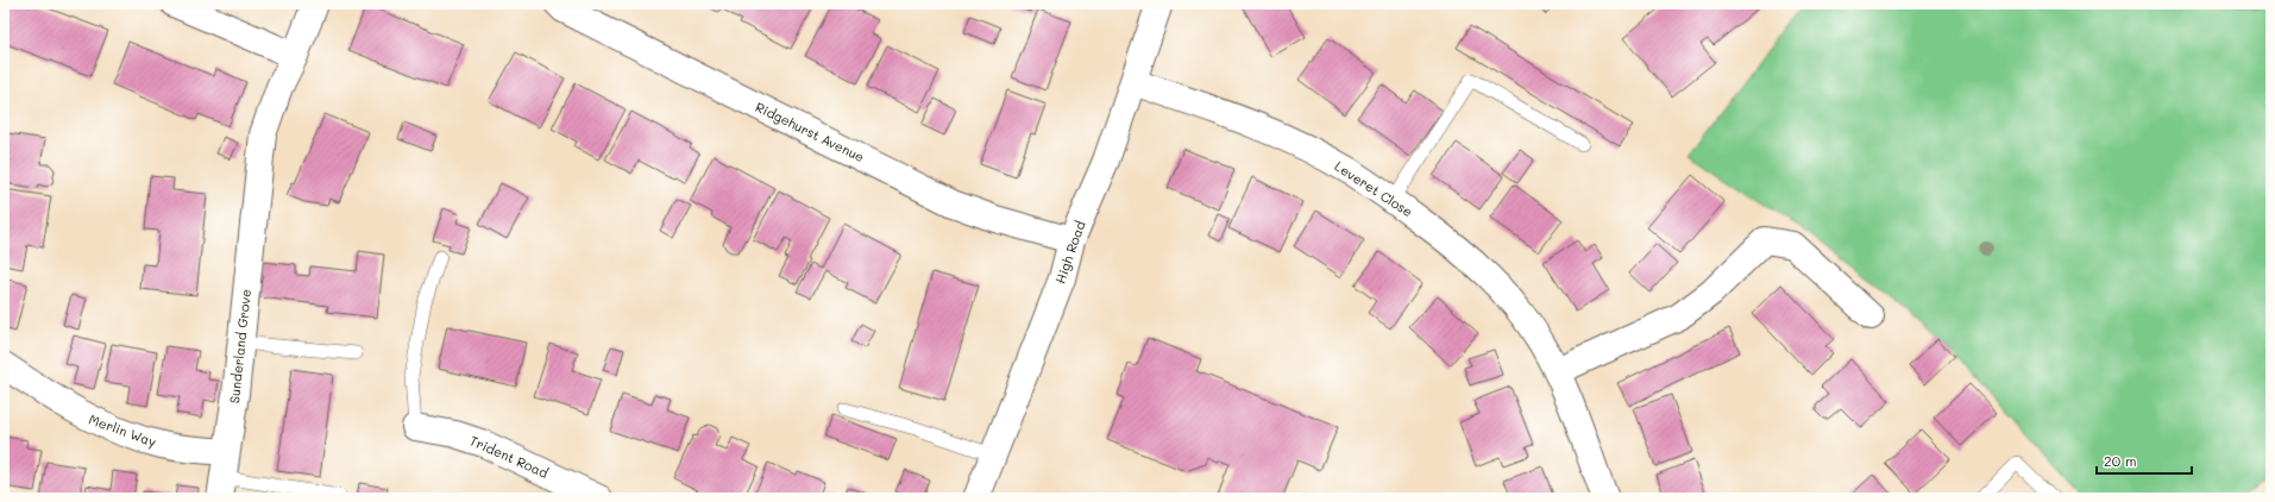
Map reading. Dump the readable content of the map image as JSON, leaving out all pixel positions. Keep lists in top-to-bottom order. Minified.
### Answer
{"streets":{"street":["Ridgehurst Avenue","Leveret Close","High Road","Sunderland Grove","Merlin Way","Trident Road"]},"crossings":[["Ridgehurst Avenue","High Road"],["Leveret Close","High Road"],["Sunderland Grove","Merlin Way"]],"scale_bar":"20 m"}
